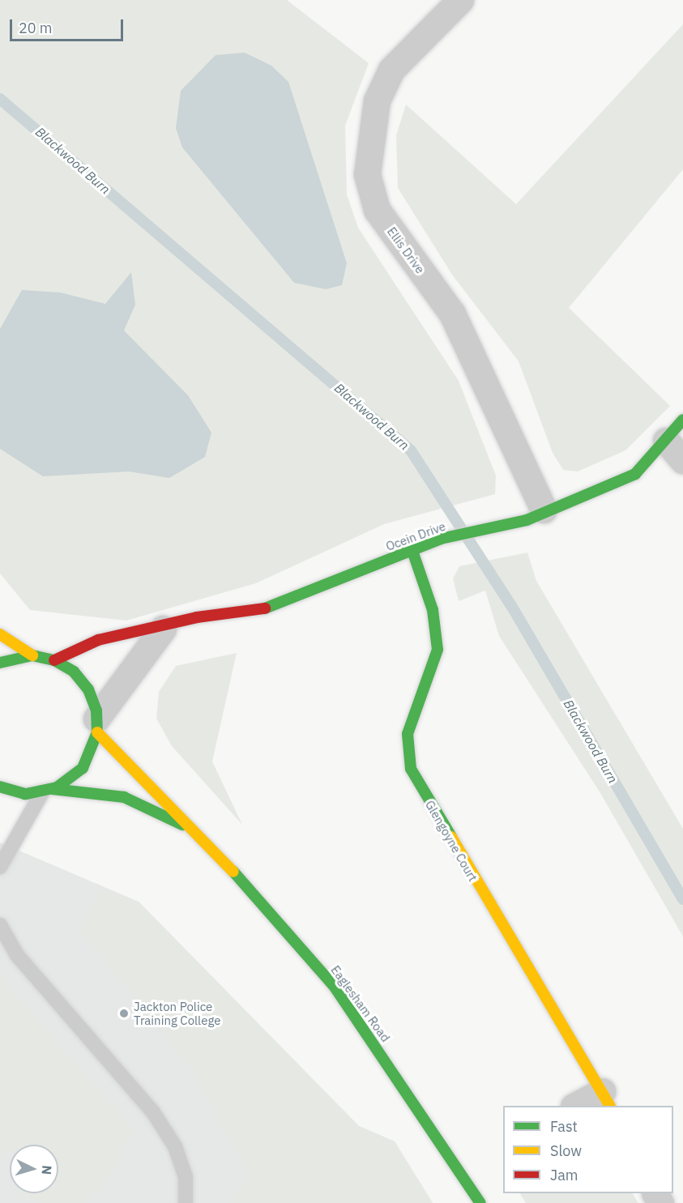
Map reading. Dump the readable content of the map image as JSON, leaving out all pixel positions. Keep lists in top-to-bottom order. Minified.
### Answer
{"streets":{"street":["Ellis Drive","Ocein Drive","Glengoyne Court","Eaglesham Road"]},"crossings":[["Ellis Drive","Ocein Drive"],["Ocein Drive","Glengoyne Court"]],"water":["Blackwood Burn"],"places":["Jackton Police Training College"],"legend":["Fast","Slow","Jam"],"scale_bar":"20 m","north":"right"}
